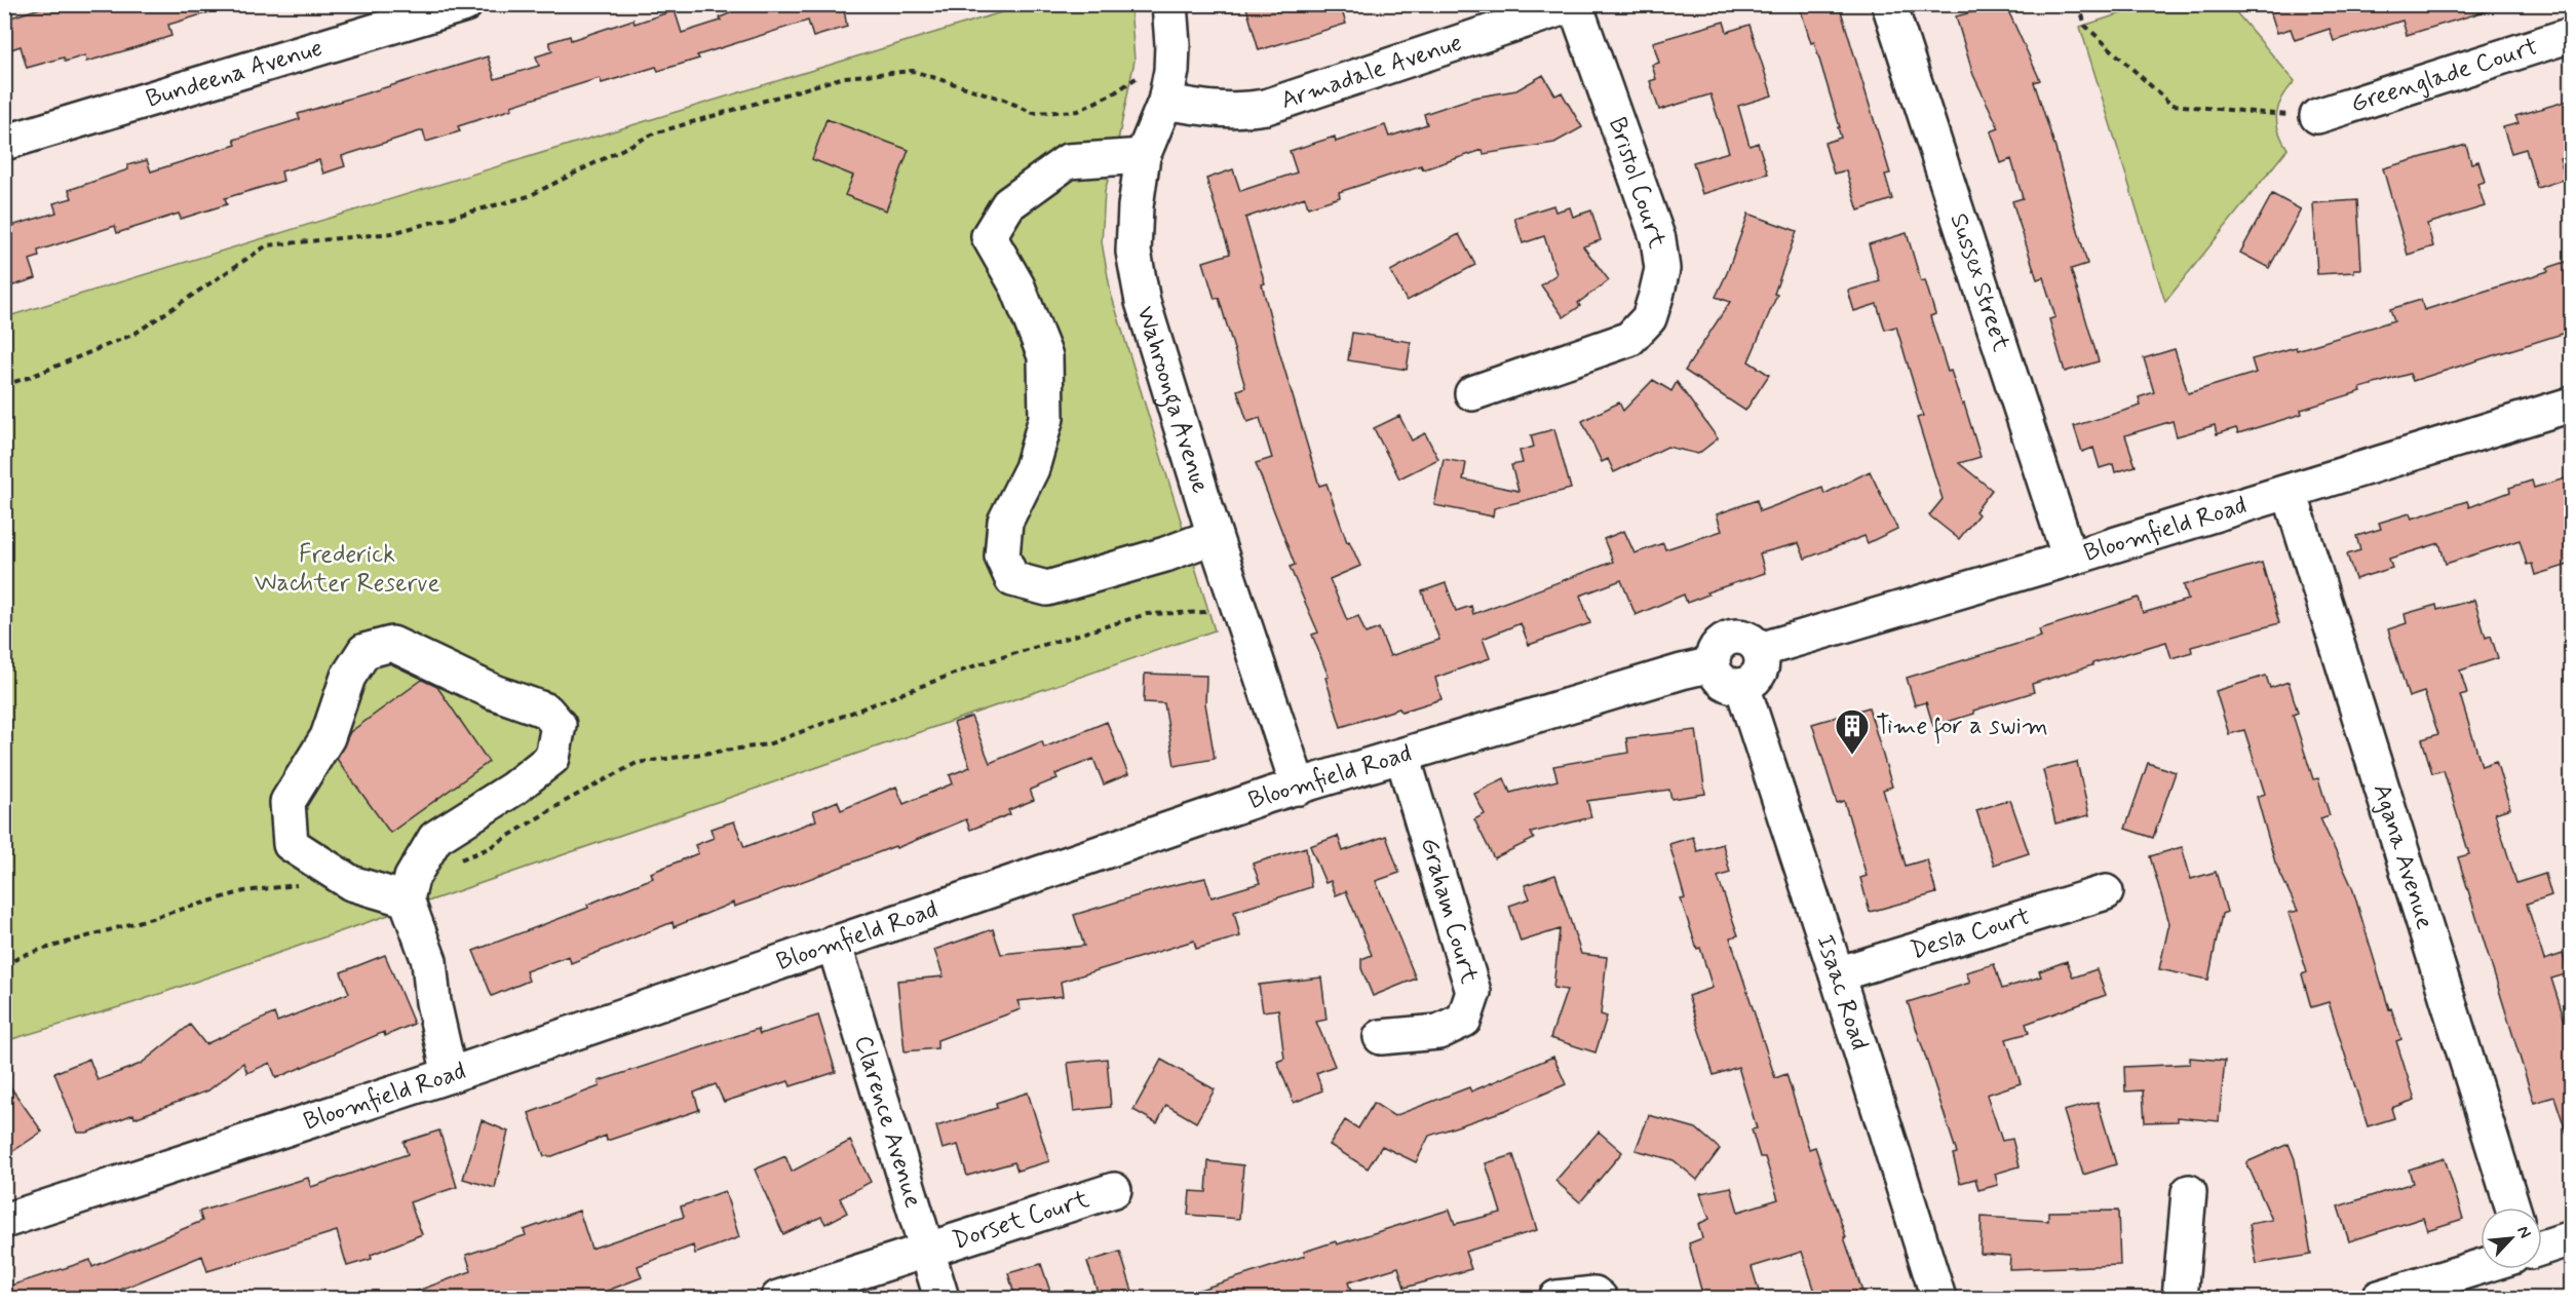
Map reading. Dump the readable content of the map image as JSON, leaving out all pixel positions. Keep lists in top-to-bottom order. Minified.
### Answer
{"streets":{"street":["Armadale Avenue","Bundeena Avenue","Greenglade Court","Bristol Court","Sussex Street","Wahroonga Avenue","Bloomfield Road","Agana Avenue","Graham Court","Desla Court","Isaac Road","Clarence Avenue","Dorset Court"]},"crossings":[["Armadale Avenue","Bristol Court"],["Armadale Avenue","Wahroonga Avenue"],["Sussex Street","Bloomfield Road"],["Wahroonga Avenue","Bloomfield Road"],["Bloomfield Road","Agana Avenue"],["Bloomfield Road","Graham Court"],["Bloomfield Road","Isaac Road"],["Bloomfield Road","Clarence Avenue"],["Desla Court","Isaac Road"],["Clarence Avenue","Dorset Court"]],"parks":["Frederick Wachter Reserve"],"places":{"building":["Time for a swim"]},"north":"top right"}
